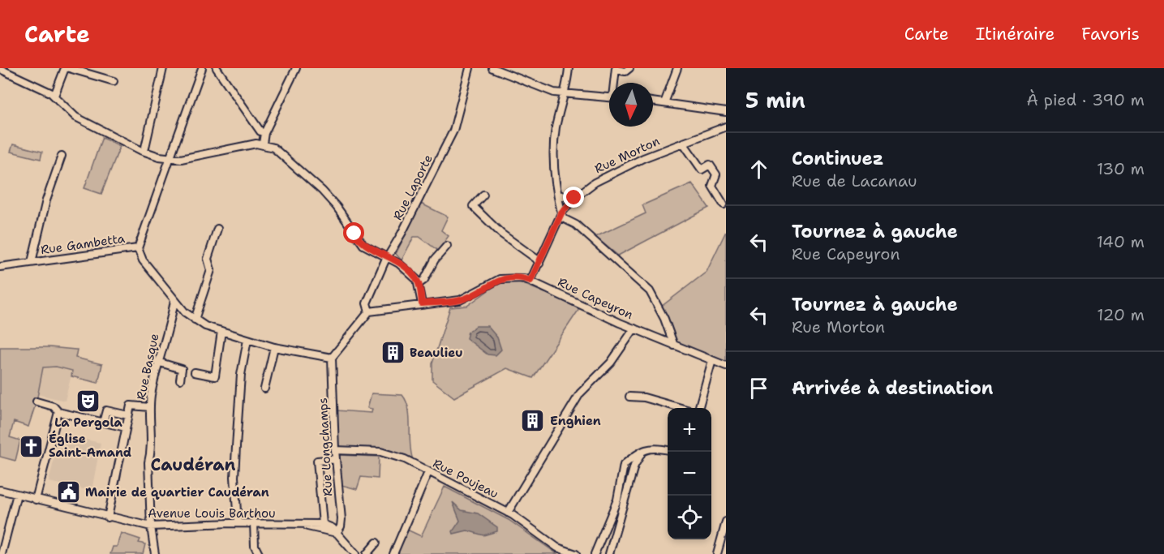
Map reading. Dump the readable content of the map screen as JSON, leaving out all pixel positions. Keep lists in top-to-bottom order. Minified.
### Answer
{"streets":{"street":["Rue Morton","Rue Laporte","Rue Gambetta","Rue Capeyron","Rue Basque","Rue Longchamps","Rue Poujeau","Avenue Louis Barthou"]},"crossings":[["Rue Morton","Rue Capeyron"],["Rue Laporte","Rue Capeyron"],["Rue Gambetta","Rue Basque"],["Rue Gambetta","Rue Longchamps"],["Rue Basque","Avenue Louis Barthou"],["Rue Longchamps","Rue Poujeau"]],"districts":["Caudéran"],"places":{"building":["Beaulieu","Enghien"],"theatre":["La Pergola"],"church":["Église Saint-Amand"],"public building":["Mairie de quartier Caudéran"]},"north":"bottom","page":{"header":"Carte","nav":["Carte","Itinéraire","Favoris"],"heading":["5 min","À pied · 390 m"],"list":[["Continuez","Rue de Lacanau","130 m"],["Tournez à gauche","Rue Capeyron","140 m"],["Tournez à gauche","Rue Morton","120 m"],"Arrivée à destination"],"map_buttons":["+","−"]}}
